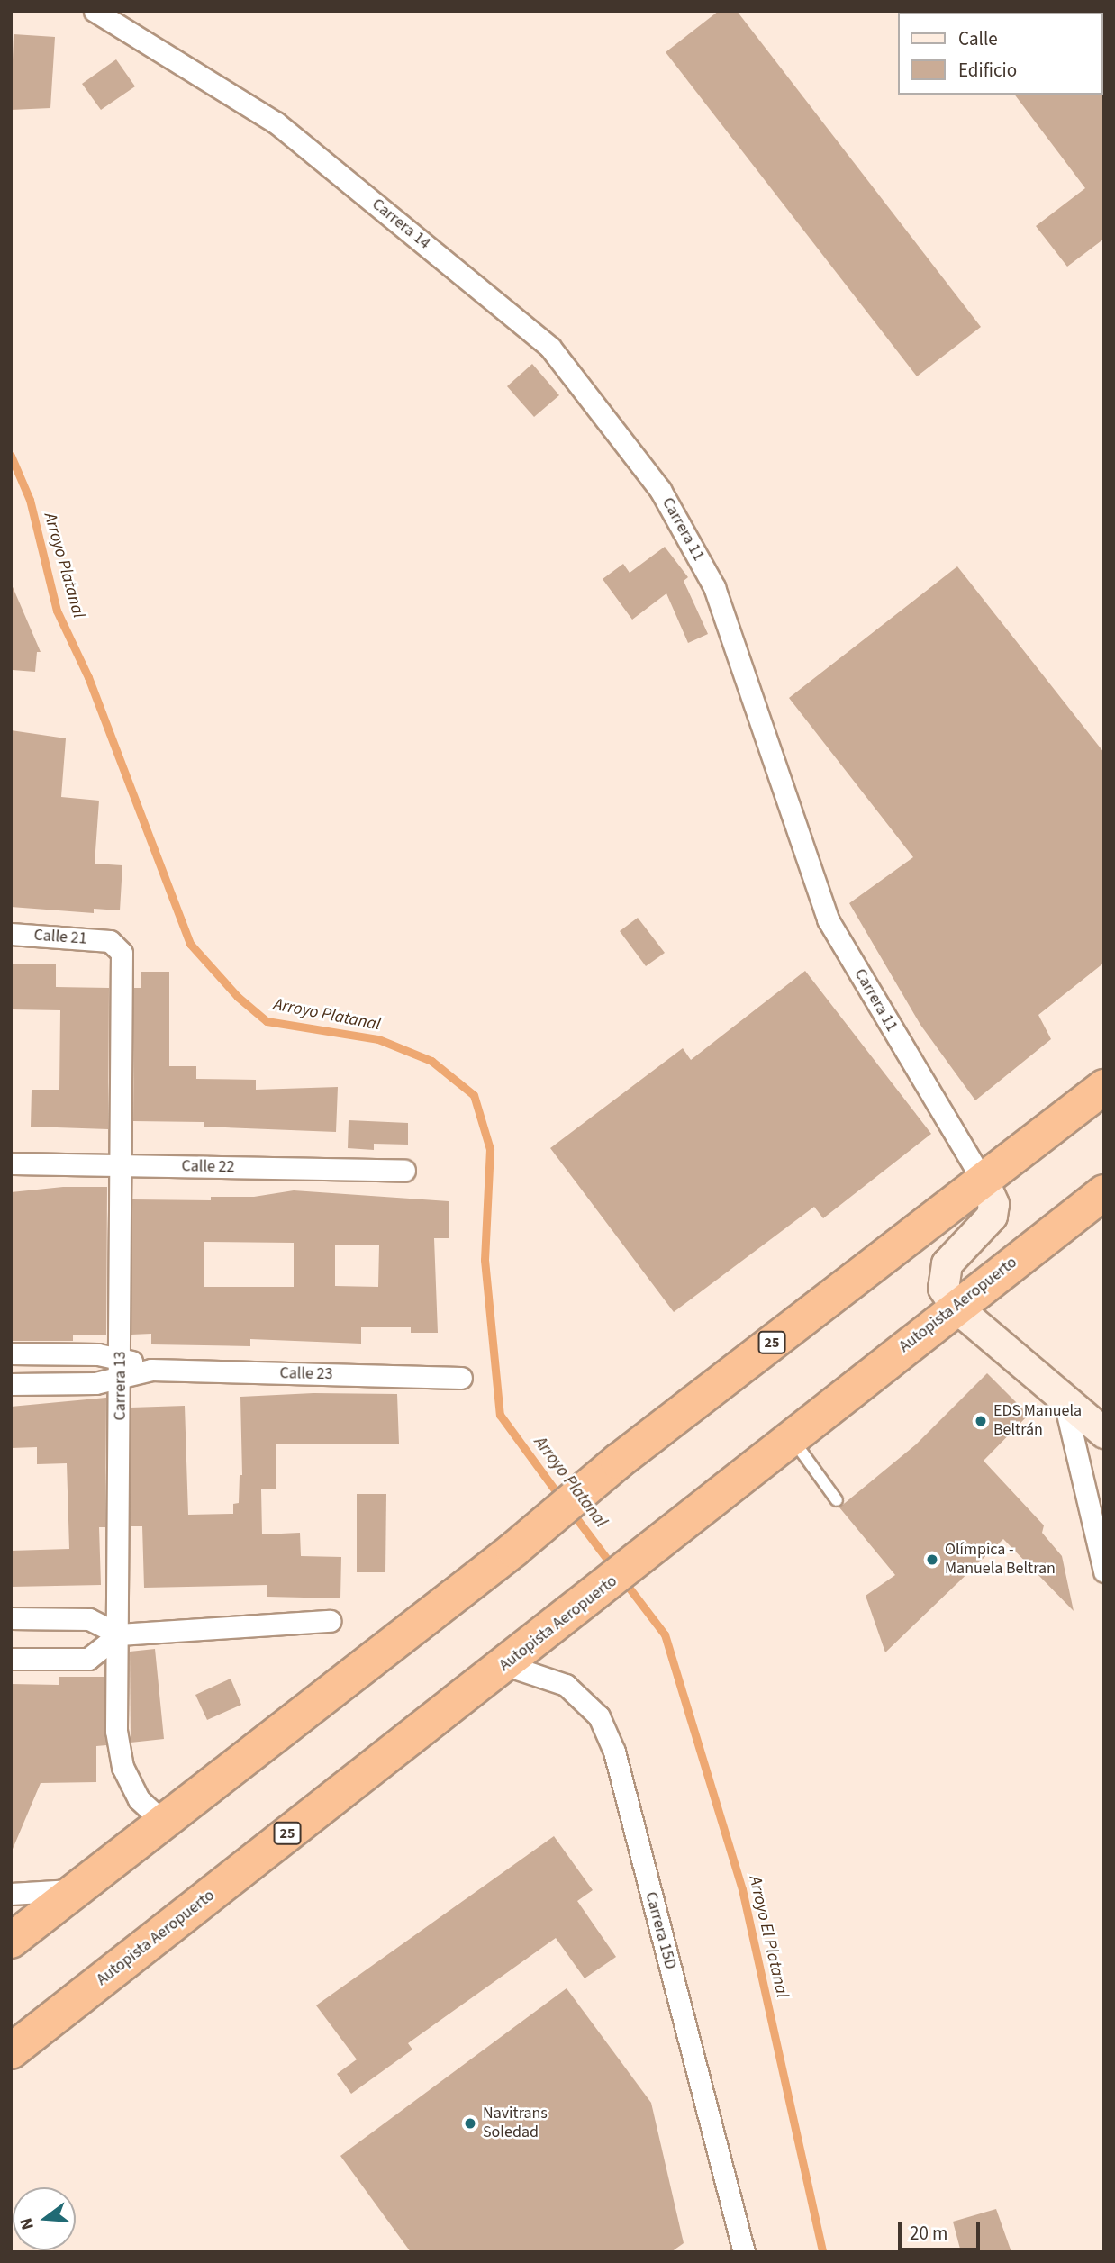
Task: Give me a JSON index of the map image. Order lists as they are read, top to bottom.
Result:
{
  "streets": {
    "highway": ["Autopista Aeropuerto", "25"],
    "main road": ["Carrera 11"],
    "street": [
      "Carrera 14",
      "Calle 21",
      "Calle 22",
      "Calle 23",
      "Carrera 13",
      "Carrera 15D"
    ]
  },
  "crossings": [
    ["Carrera 14", "Carrera 11"],
    ["Carrera 11", "Autopista Aeropuerto"],
    ["Carrera 11", "25"],
    ["Calle 21", "Carrera 13"],
    ["Calle 22", "Carrera 13"],
    ["Autopista Aeropuerto", "Carrera 15D"],
    ["25", "Carrera 13"],
    ["Calle 23", "Carrera 13"]
  ],
  "water": ["Arroyo Platanal", "Arroyo El Platanal"],
  "places": ["EDS Manuela Beltrán", "Olímpica - Manuela Beltran", "Navitrans Soledad"],
  "legend": ["Calle", "Edificio"],
  "scale_bar": "20 m",
  "north": "left"
}
